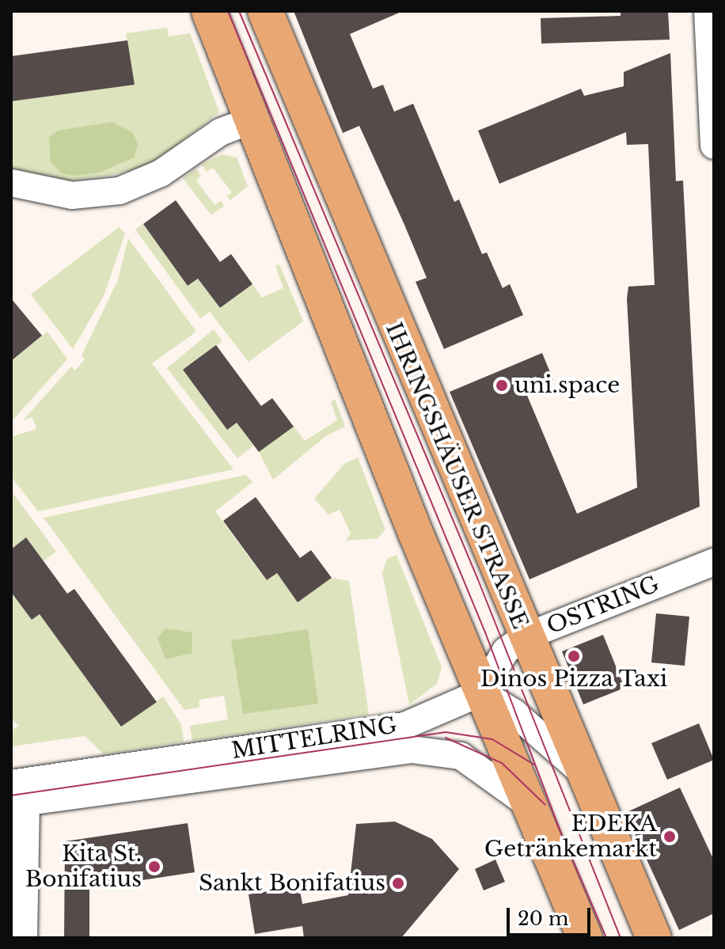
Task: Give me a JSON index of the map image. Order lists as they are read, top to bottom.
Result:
{
  "streets": {
    "main road": ["IHRINGSHÄUSER STRASSE"],
    "street": ["OSTRING", "MITTELRING"]
  },
  "crossings": [
    ["IHRINGSHÄUSER STRASSE", "OSTRING"],
    ["OSTRING", "MITTELRING"]
  ],
  "places": [
    "uni.space",
    "Dinos Pizza Taxi",
    "EDEKA Getränkemarkt",
    "Kita St. Bonifatius",
    "Sankt Bonifatius"
  ],
  "scale_bar": "20 m"
}
